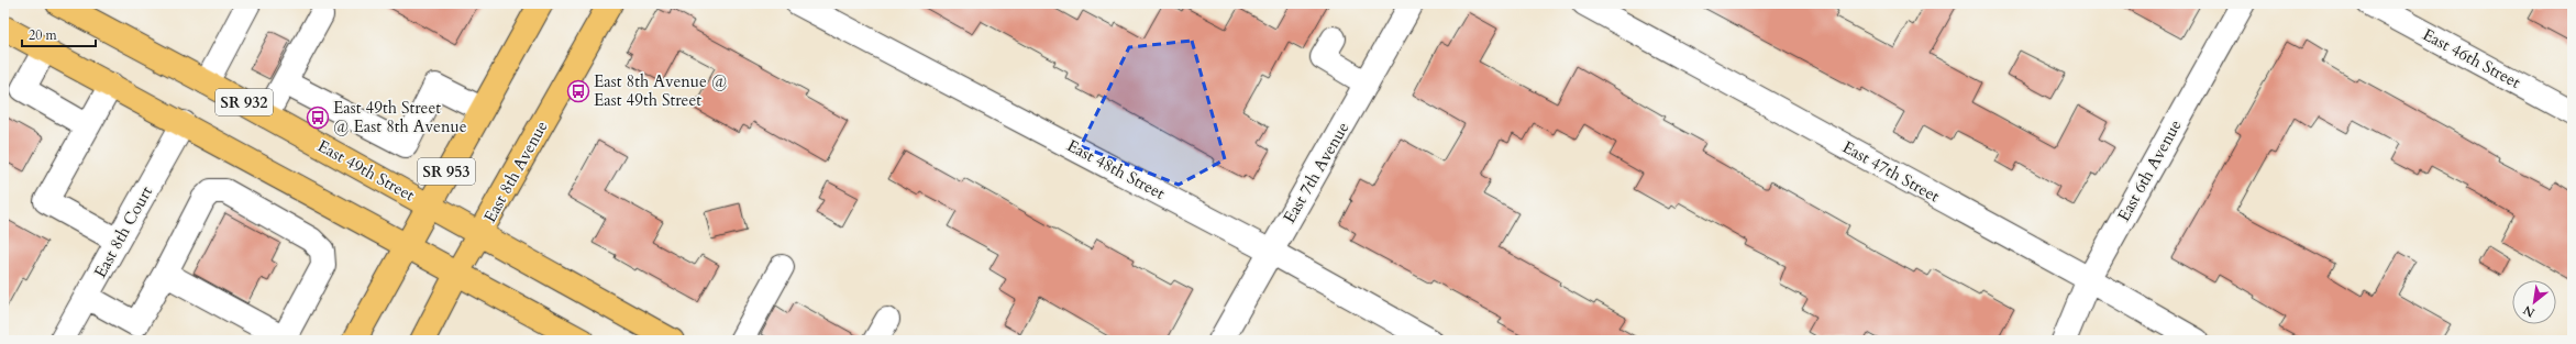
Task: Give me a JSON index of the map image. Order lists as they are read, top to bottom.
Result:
{
  "streets": {
    "main road": [
      "SR 932",
      "East 49th Street",
      "SR 953",
      "East 8th Avenue"
    ],
    "street": [
      "East 46th Street",
      "East 48th Street",
      "East 6th Avenue",
      "East 47th Street",
      "East 7th Avenue",
      "East 8th Court"
    ]
  },
  "crossings": [
    ["SR 932", "SR 953"],
    ["SR 932", "East 8th Avenue"],
    ["SR 932", "East 8th Court"],
    ["East 48th Street", "East 7th Avenue"],
    ["East 49th Street", "SR 953"],
    ["East 49th Street", "East 8th Avenue"],
    ["East 6th Avenue", "East 47th Street"]
  ],
  "places": {
    "bus stop": ["East 8th Avenue @ East 49th Street", "East 49th Street @ East 8th Avenue"]
  },
  "scale_bar": "20 m",
  "north": "bottom left"
}
